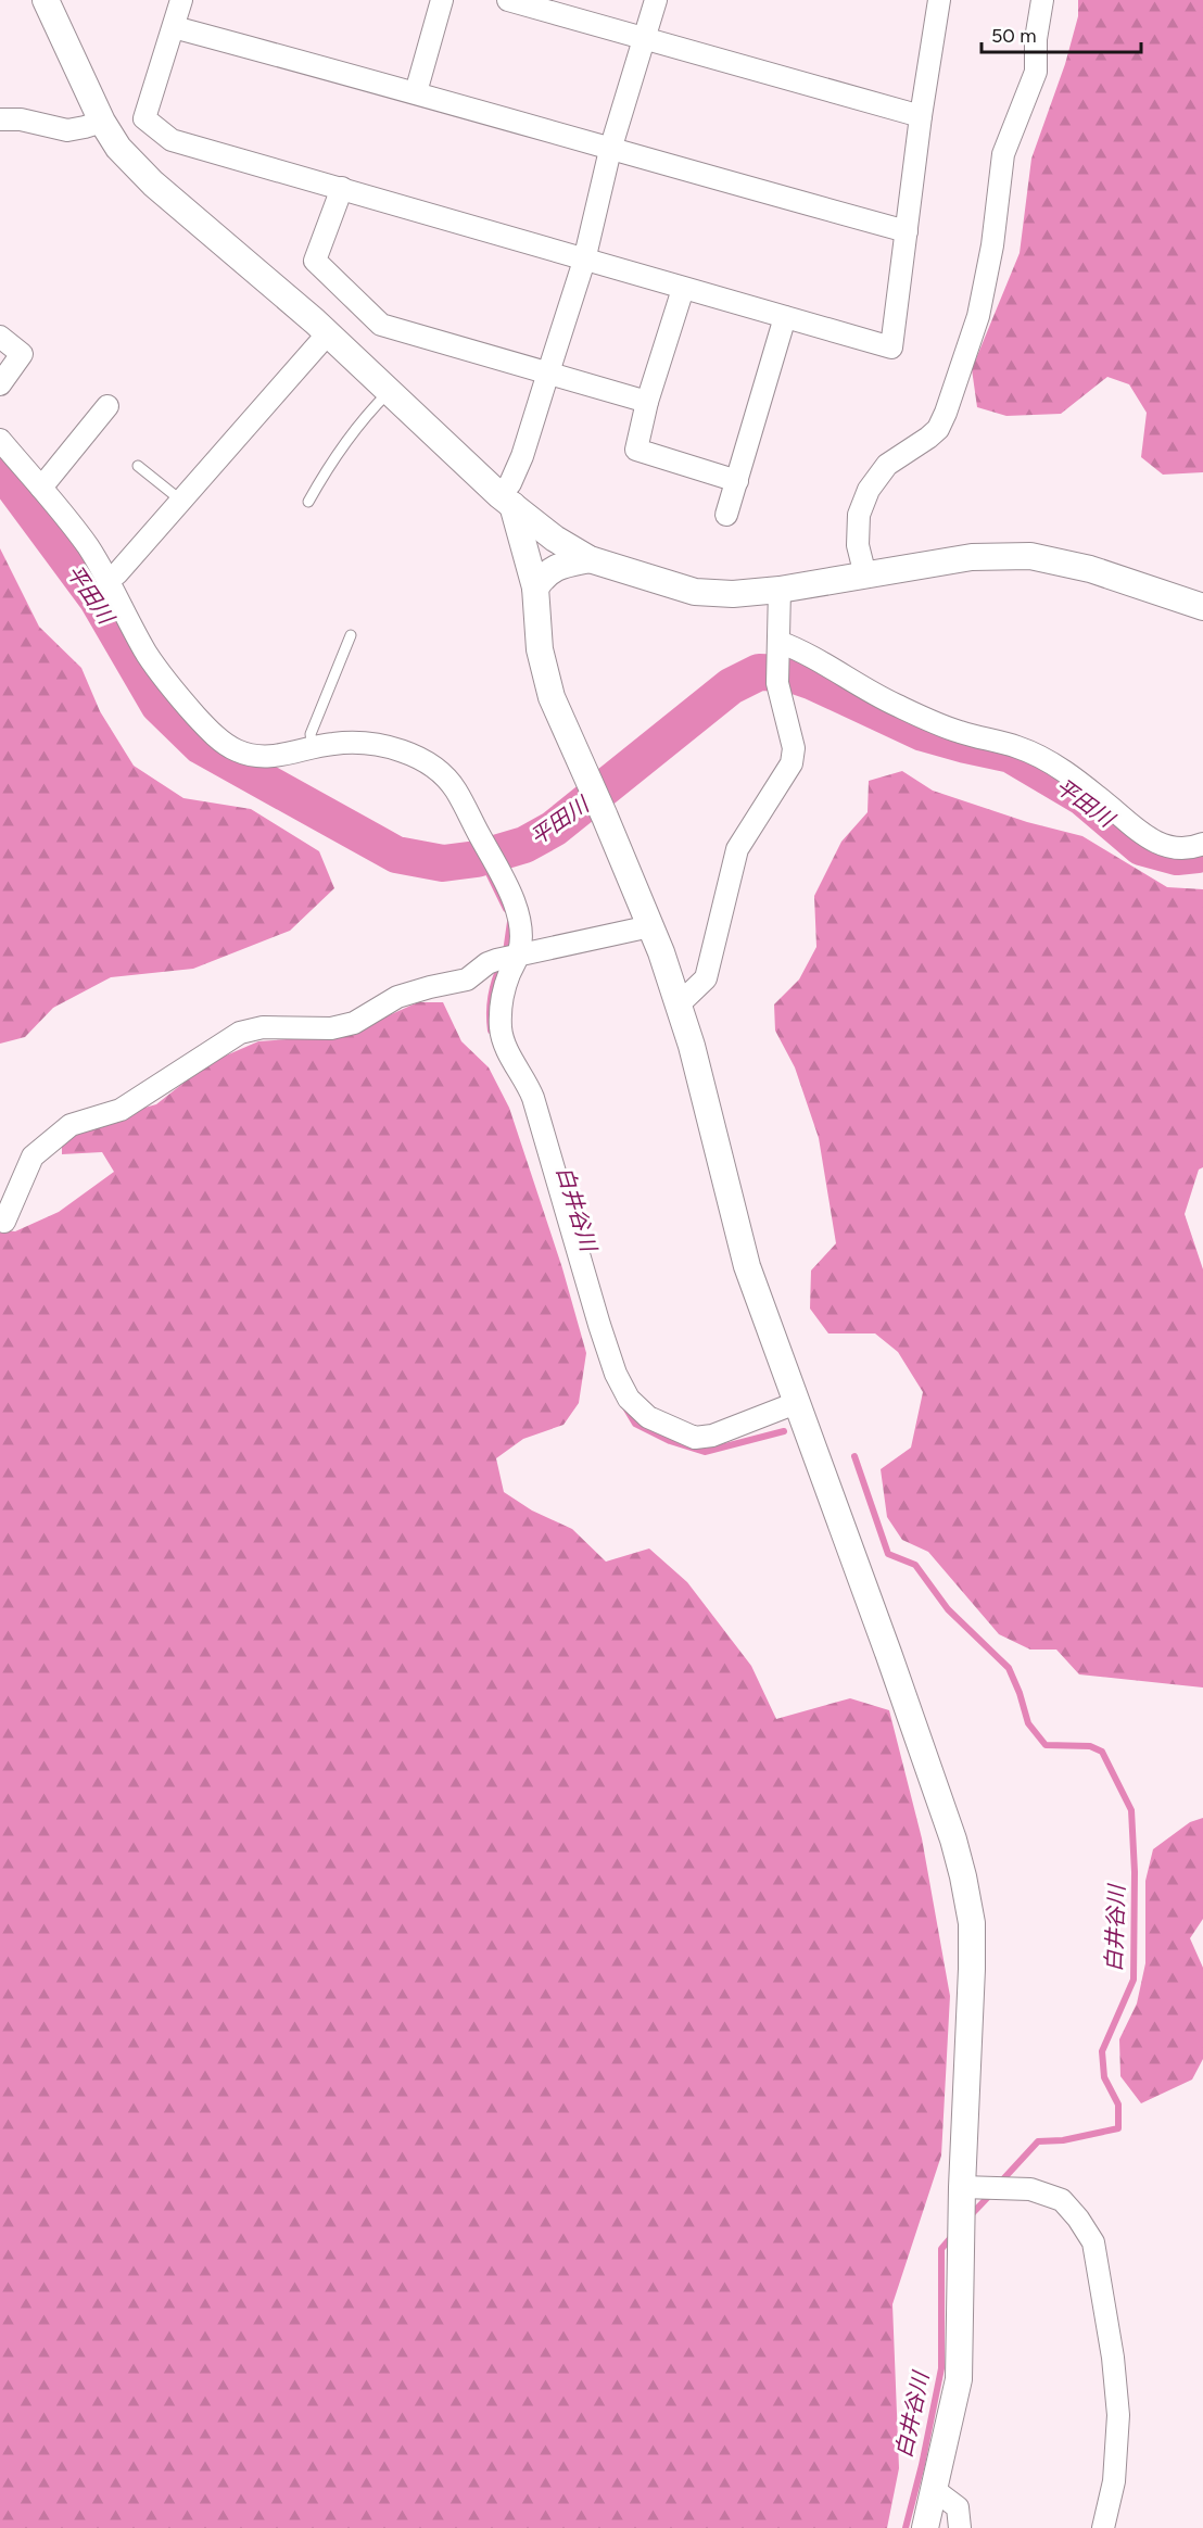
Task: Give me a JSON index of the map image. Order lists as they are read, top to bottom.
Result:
{
  "water": ["平田川", "白井谷川"],
  "scale_bar": "50 m"
}
